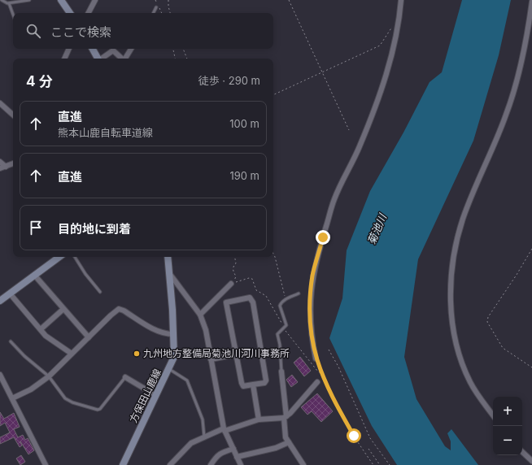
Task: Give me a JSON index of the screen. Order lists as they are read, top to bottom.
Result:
{
  "streets": {
    "main road": ["方保田山鹿線"]
  },
  "water": ["菊池川"],
  "places": ["九州地方整備局菊池川河川事務所"],
  "page": {
    "search": "ここで検索",
    "heading": ["4 分", "徒歩 · 290 m"],
    "list": [
      ["直進", "熊本山鹿自転車道線", "100 m"],
      ["直進", "190 m"],
      "目的地に到着"
    ],
    "map_buttons": ["+", "−"]
  }
}
